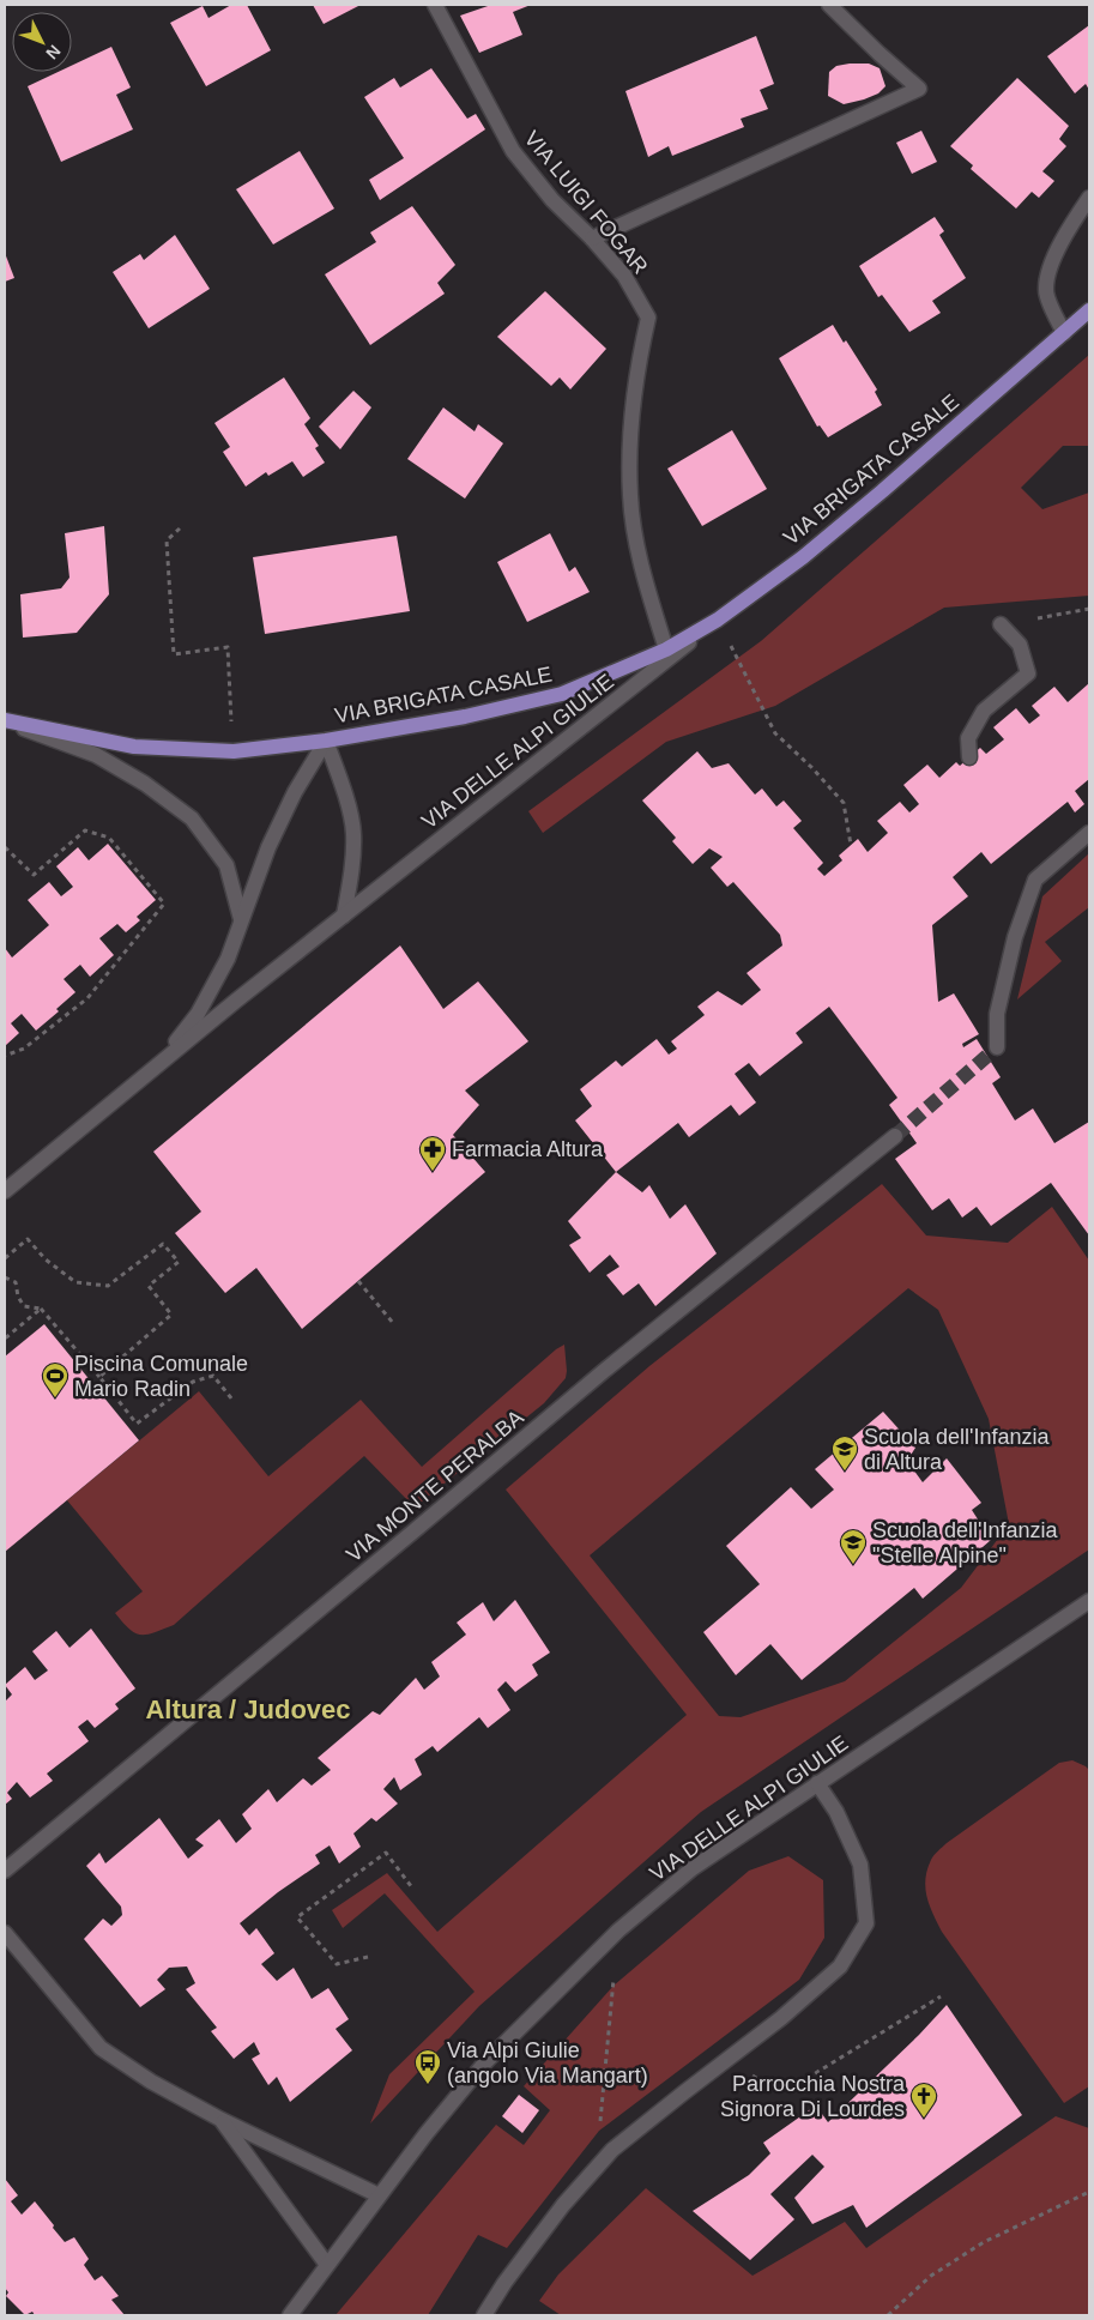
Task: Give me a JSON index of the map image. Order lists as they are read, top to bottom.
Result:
{
  "streets": {
    "main road": ["VIA BRIGATA CASALE"],
    "street": ["VIA LUIGI FOGAR", "VIA DELLE ALPI GIULIE", "VIA MONTE PERALBA"]
  },
  "crossings": [
    ["VIA LUIGI FOGAR", "VIA BRIGATA CASALE"],
    ["VIA BRIGATA CASALE", "VIA DELLE ALPI GIULIE"]
  ],
  "districts": ["Altura / Judovec"],
  "places": {
    "pharmacy": ["Farmacia Altura"],
    "sports": ["Piscina Comunale Mario Radin"],
    "school or university": ["Scuola dell'Infanzia di Altura", "Scuola dell'Infanzia \"Stelle Alpine\""],
    "bus stop": ["Via Alpi Giulie (angolo Via Mangart)"],
    "church": ["Parrocchia Nostra Signora Di Lourdes"]
  },
  "north": "bottom right"
}
